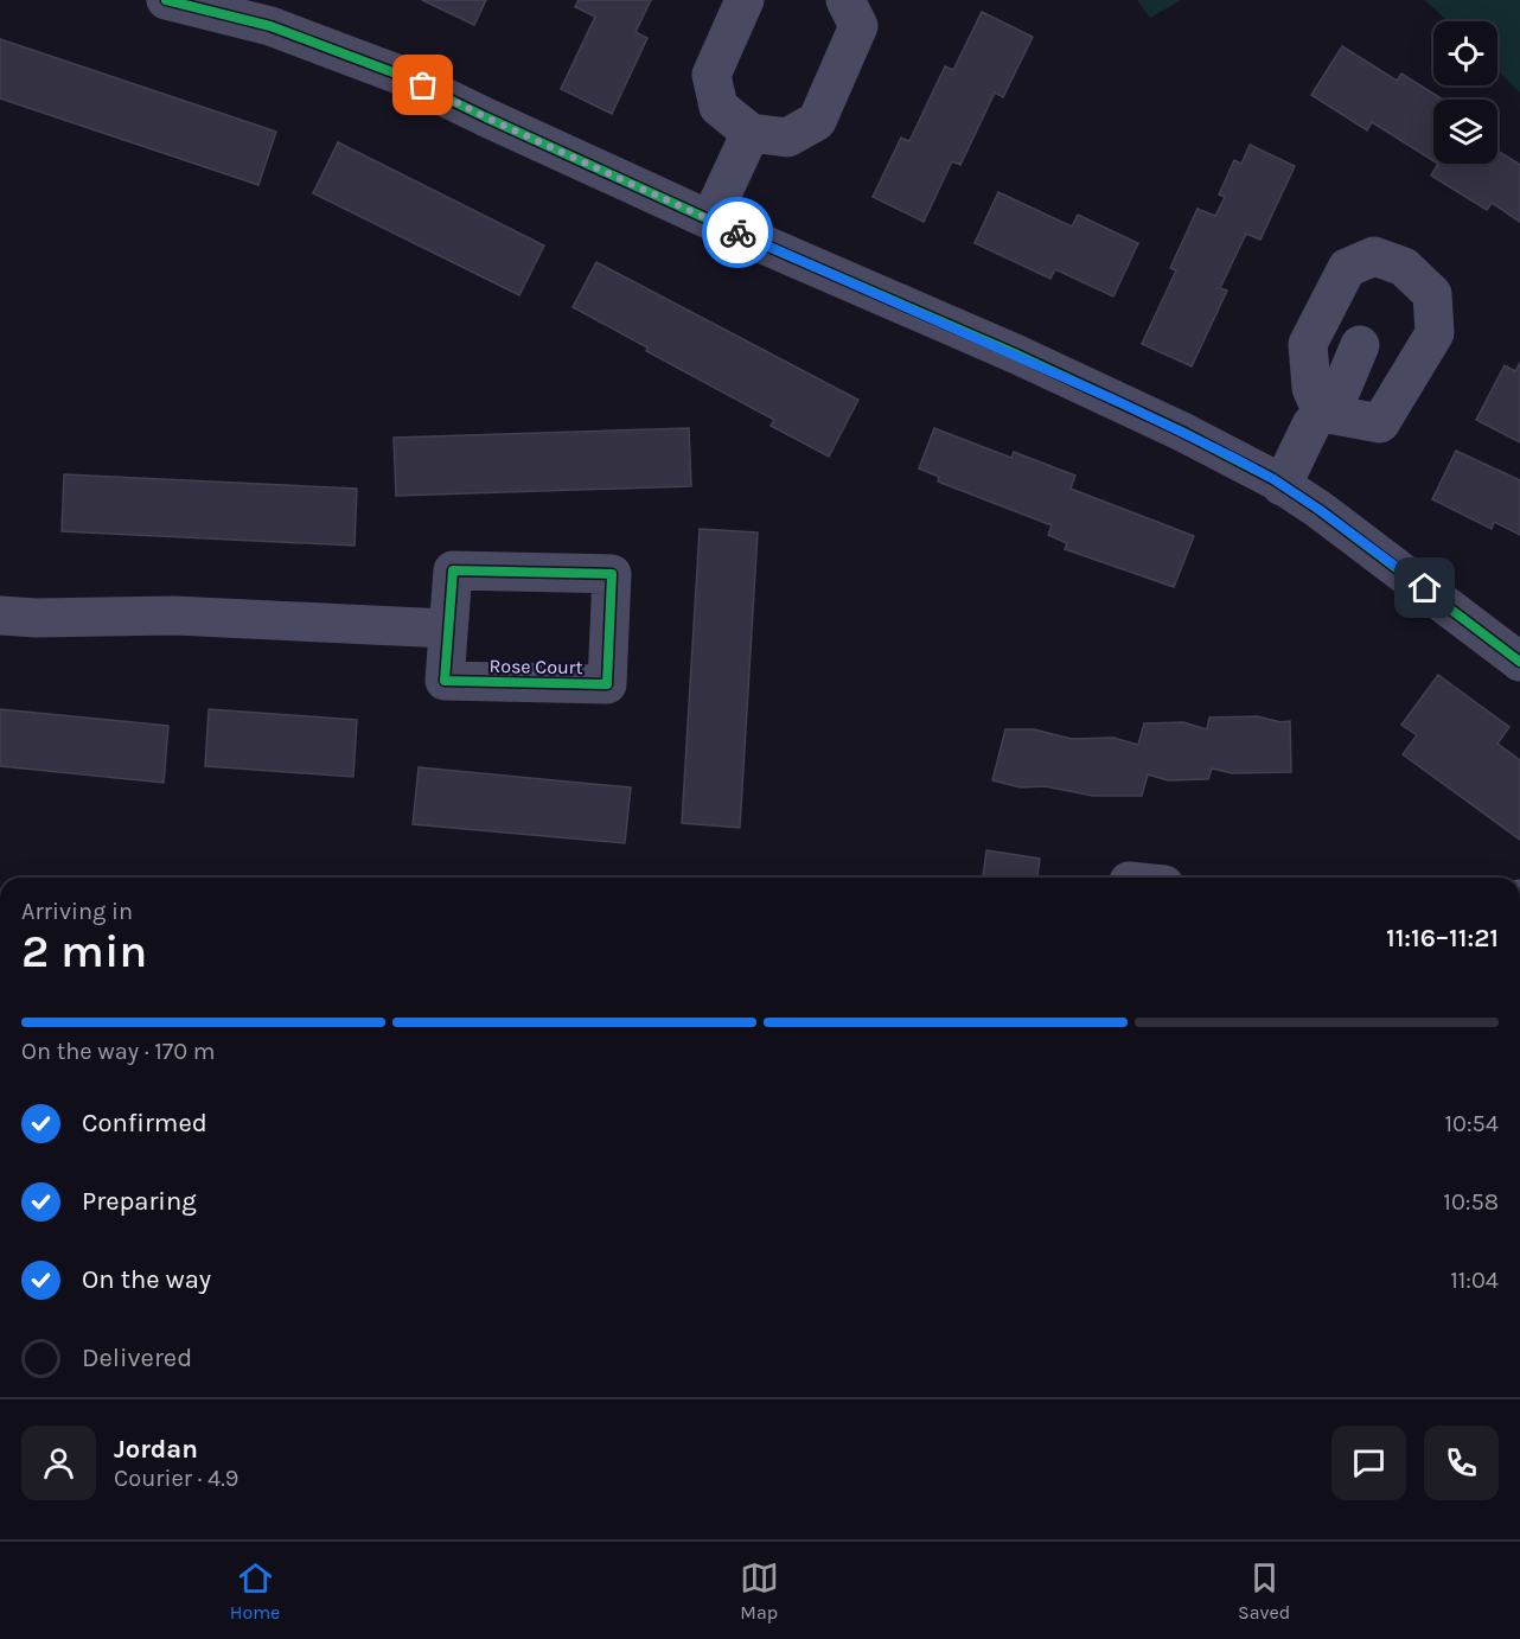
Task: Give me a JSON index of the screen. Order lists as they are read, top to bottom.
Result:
{
  "streets": {
    "street": ["Rose Court"]
  },
  "page": {
    "heading": ["2 min", "Arriving in", "11:16–11:21"],
    "panel": ["Jordan", "Courier · 4.9"],
    "bar": "On the way · 170 m",
    "list": [
      ["Confirmed", "10:54"],
      ["Preparing", "10:58"],
      ["On the way", "11:04"],
      "Delivered"
    ],
    "tabs": ["Home", "Map", "Saved"]
  }
}
